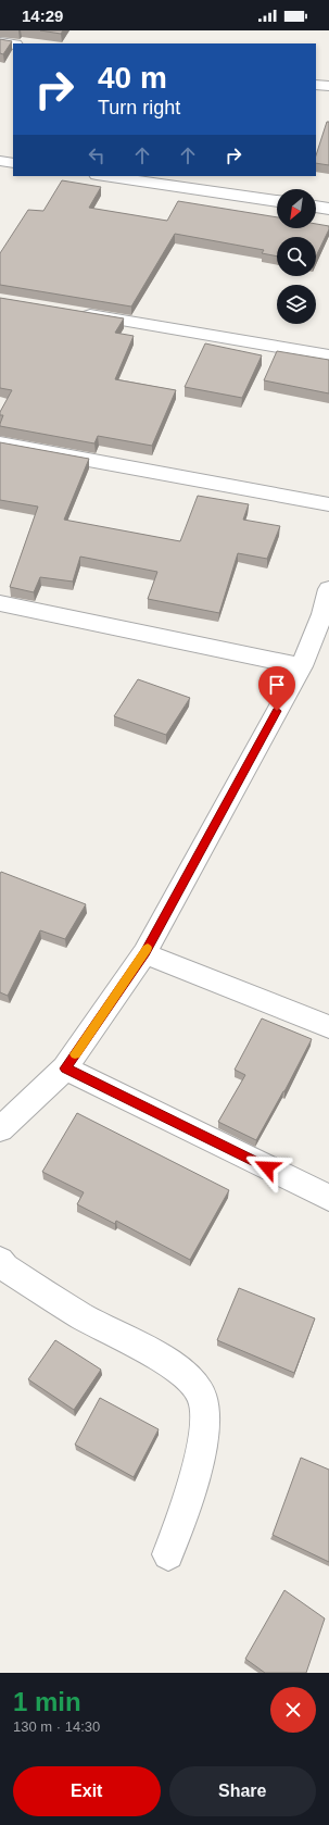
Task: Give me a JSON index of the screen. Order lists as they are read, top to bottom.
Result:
{
  "north": "bottom left",
  "page": {
    "status": "14:29",
    "turn": ["40 m", "Turn right"],
    "heading": ["1 min", "130 m · 14:30"],
    "buttons": ["Exit", "Share"]
  }
}
